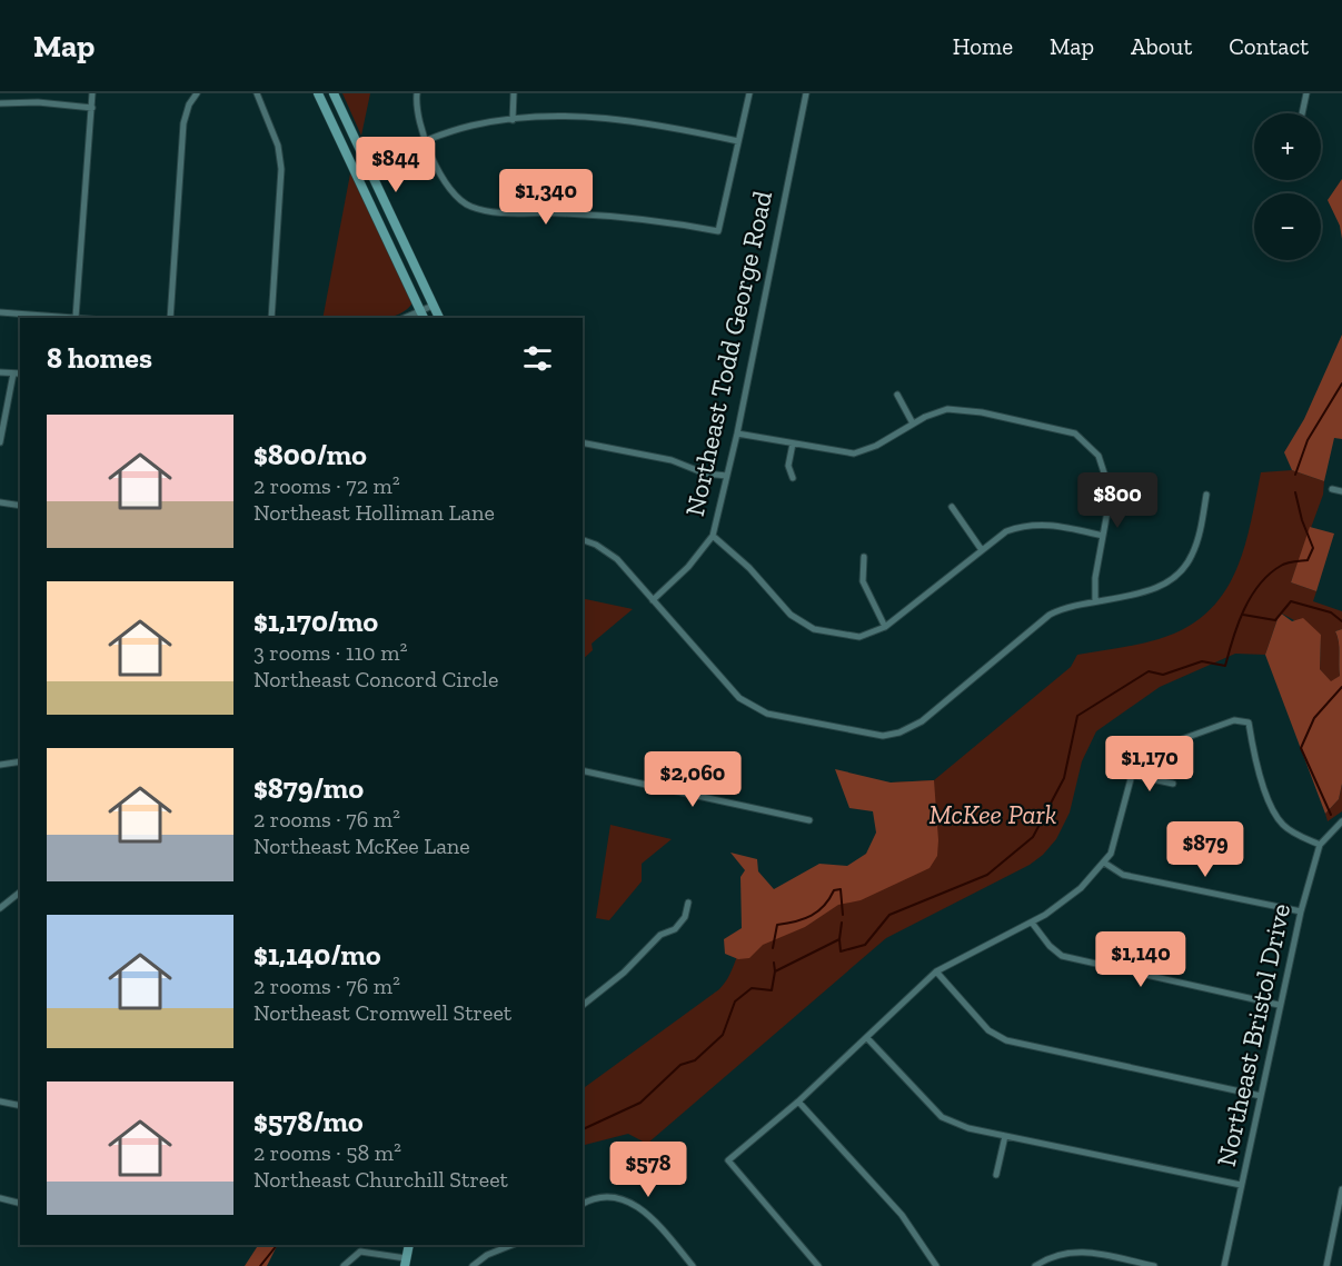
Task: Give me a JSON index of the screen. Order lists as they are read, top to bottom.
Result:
{
  "streets": {
    "street": ["Northeast Todd George Road", "Northeast Bristol Drive"]
  },
  "parks": ["McKee Park"],
  "page": {
    "header": "Map",
    "nav": [
      "Home",
      "Map",
      "About",
      "Contact"
    ],
    "map_buttons": ["+", "−"],
    "price": [
      "$844",
      "$1,340",
      "$800",
      "$1,170",
      "$2,060",
      "$879",
      "$1,140",
      "$578"
    ],
    "heading": "8 homes",
    "list": [
      {
        "name": "$800/mo",
        "note": "2 rooms · 72 m² · Northeast Holliman Lane"
      },
      {
        "name": "$1,170/mo",
        "note": "3 rooms · 110 m² · Northeast Concord Circle"
      },
      {
        "name": "$879/mo",
        "note": "2 rooms · 76 m² · Northeast McKee Lane"
      },
      {
        "name": "$1,140/mo",
        "note": "2 rooms · 76 m² · Northeast Cromwell Street"
      },
      {
        "name": "$578/mo",
        "note": "2 rooms · 58 m² · Northeast Churchill Street"
      }
    ]
  }
}
